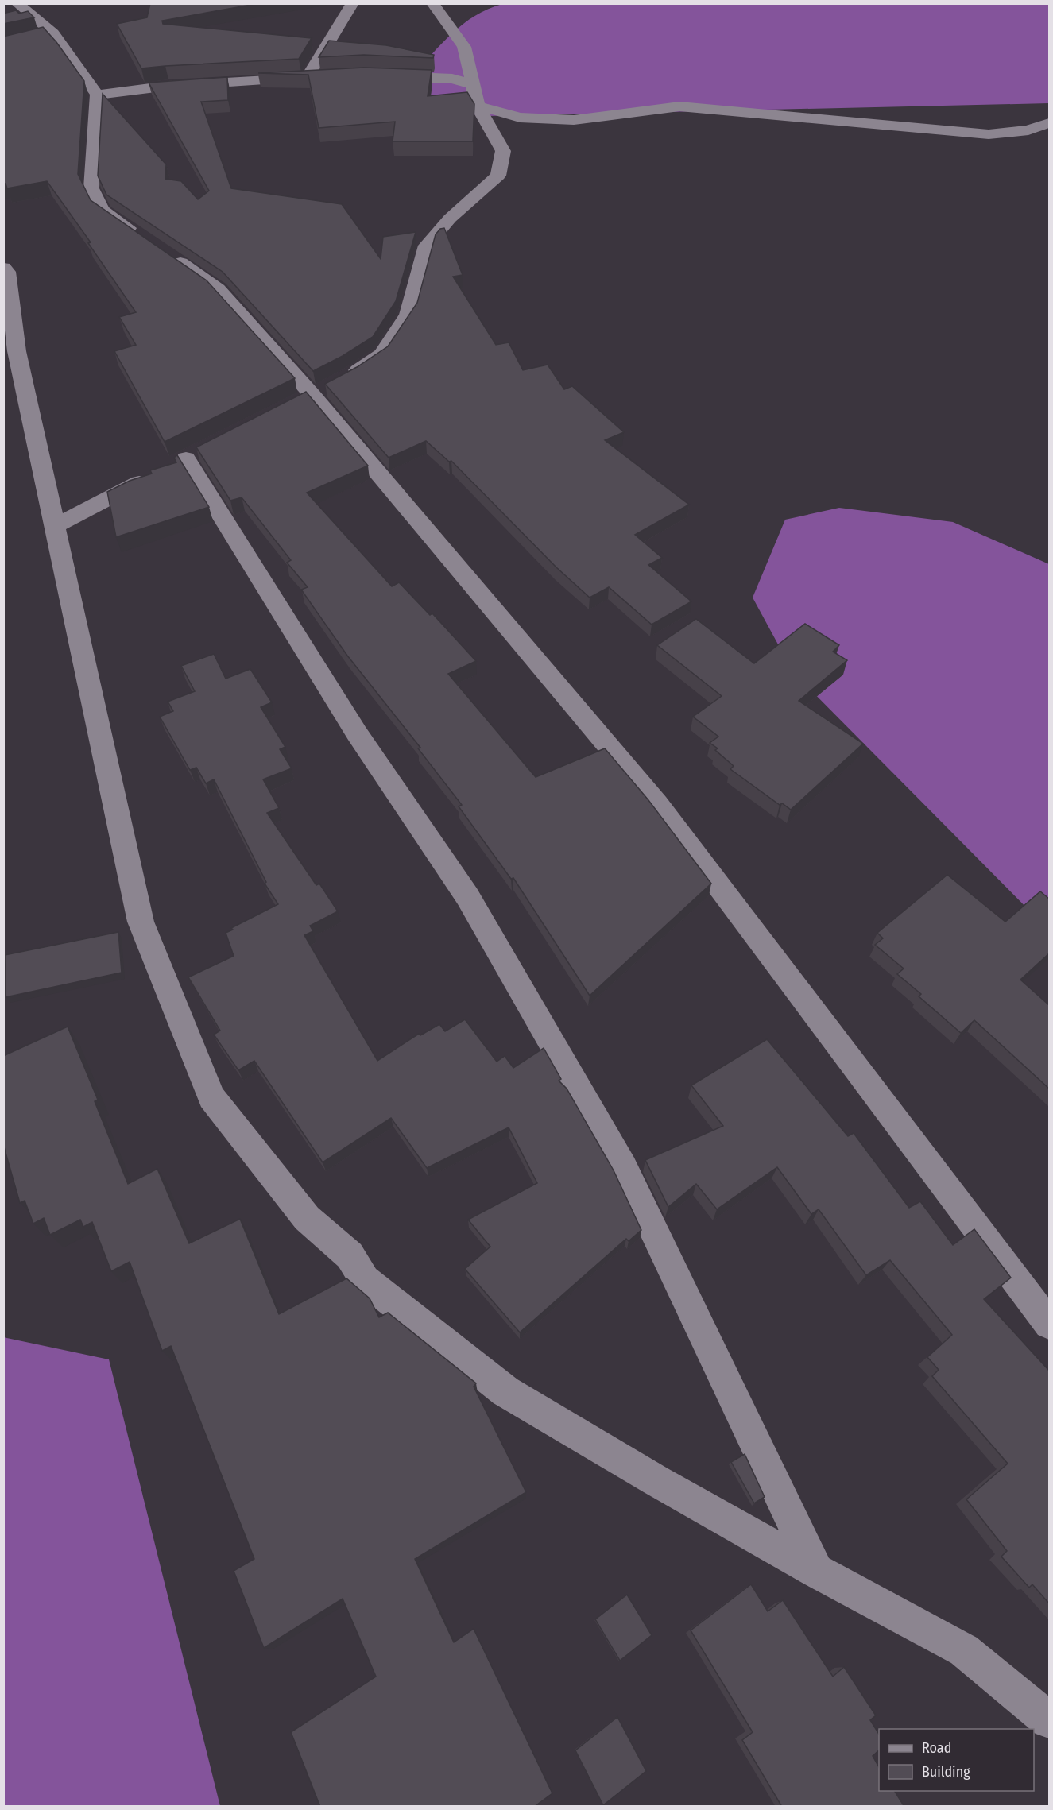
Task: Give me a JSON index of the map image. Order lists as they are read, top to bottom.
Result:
{
  "legend": ["Road", "Building"]
}
